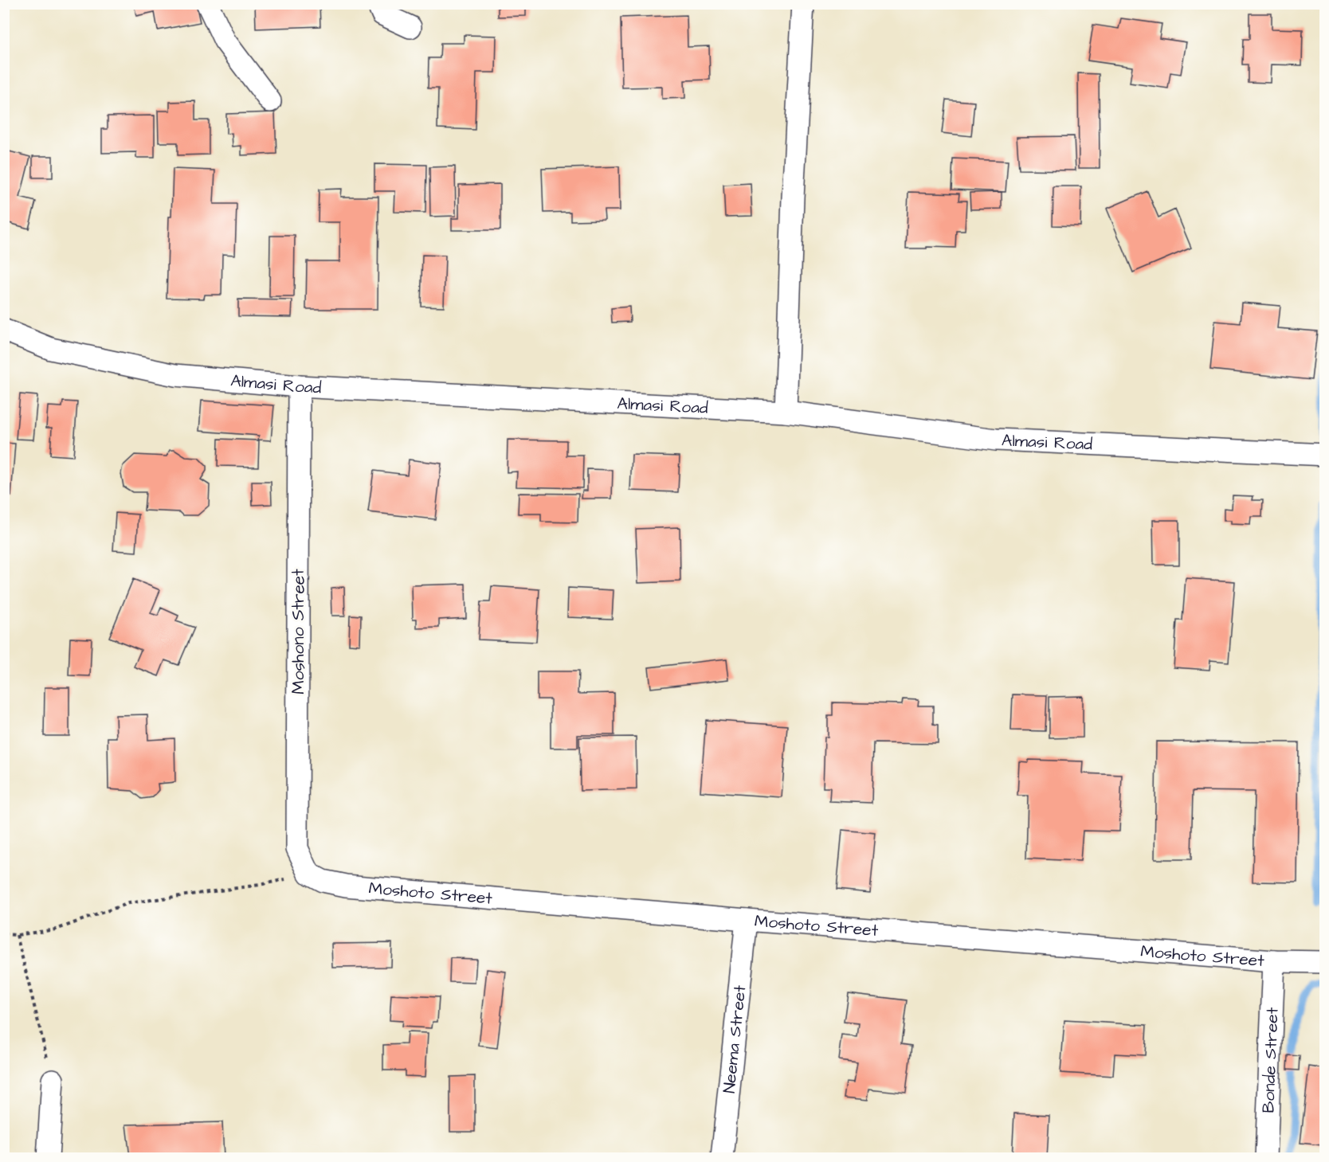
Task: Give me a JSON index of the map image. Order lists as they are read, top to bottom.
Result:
{
  "streets": {
    "street": [
      "Almasi Road",
      "Moshono Street",
      "Moshoto Street",
      "Neema Street",
      "Bonde Street"
    ]
  },
  "crossings": [
    ["Almasi Road", "Moshono Street"],
    ["Moshono Street", "Moshoto Street"],
    ["Moshoto Street", "Neema Street"],
    ["Moshoto Street", "Bonde Street"]
  ]
}
